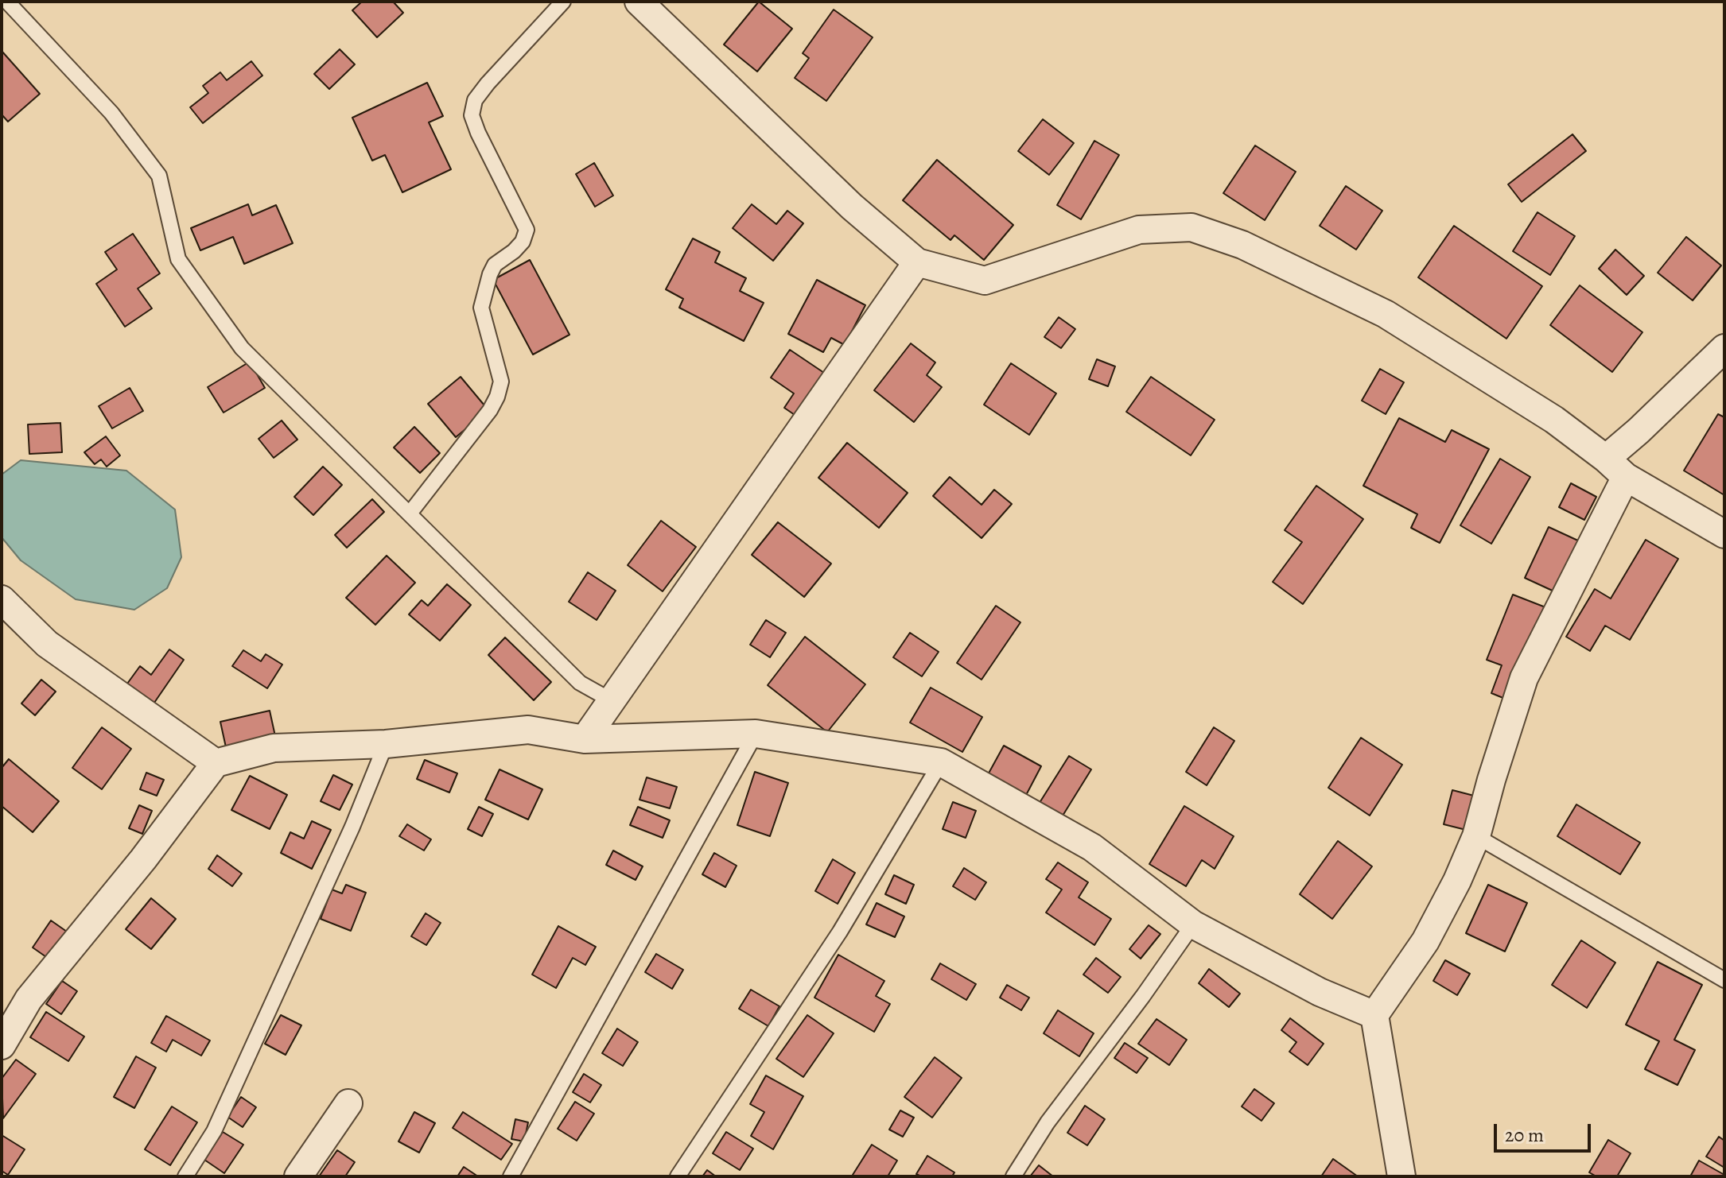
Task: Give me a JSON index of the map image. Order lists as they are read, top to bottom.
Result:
{
  "scale_bar": "20 m"
}
